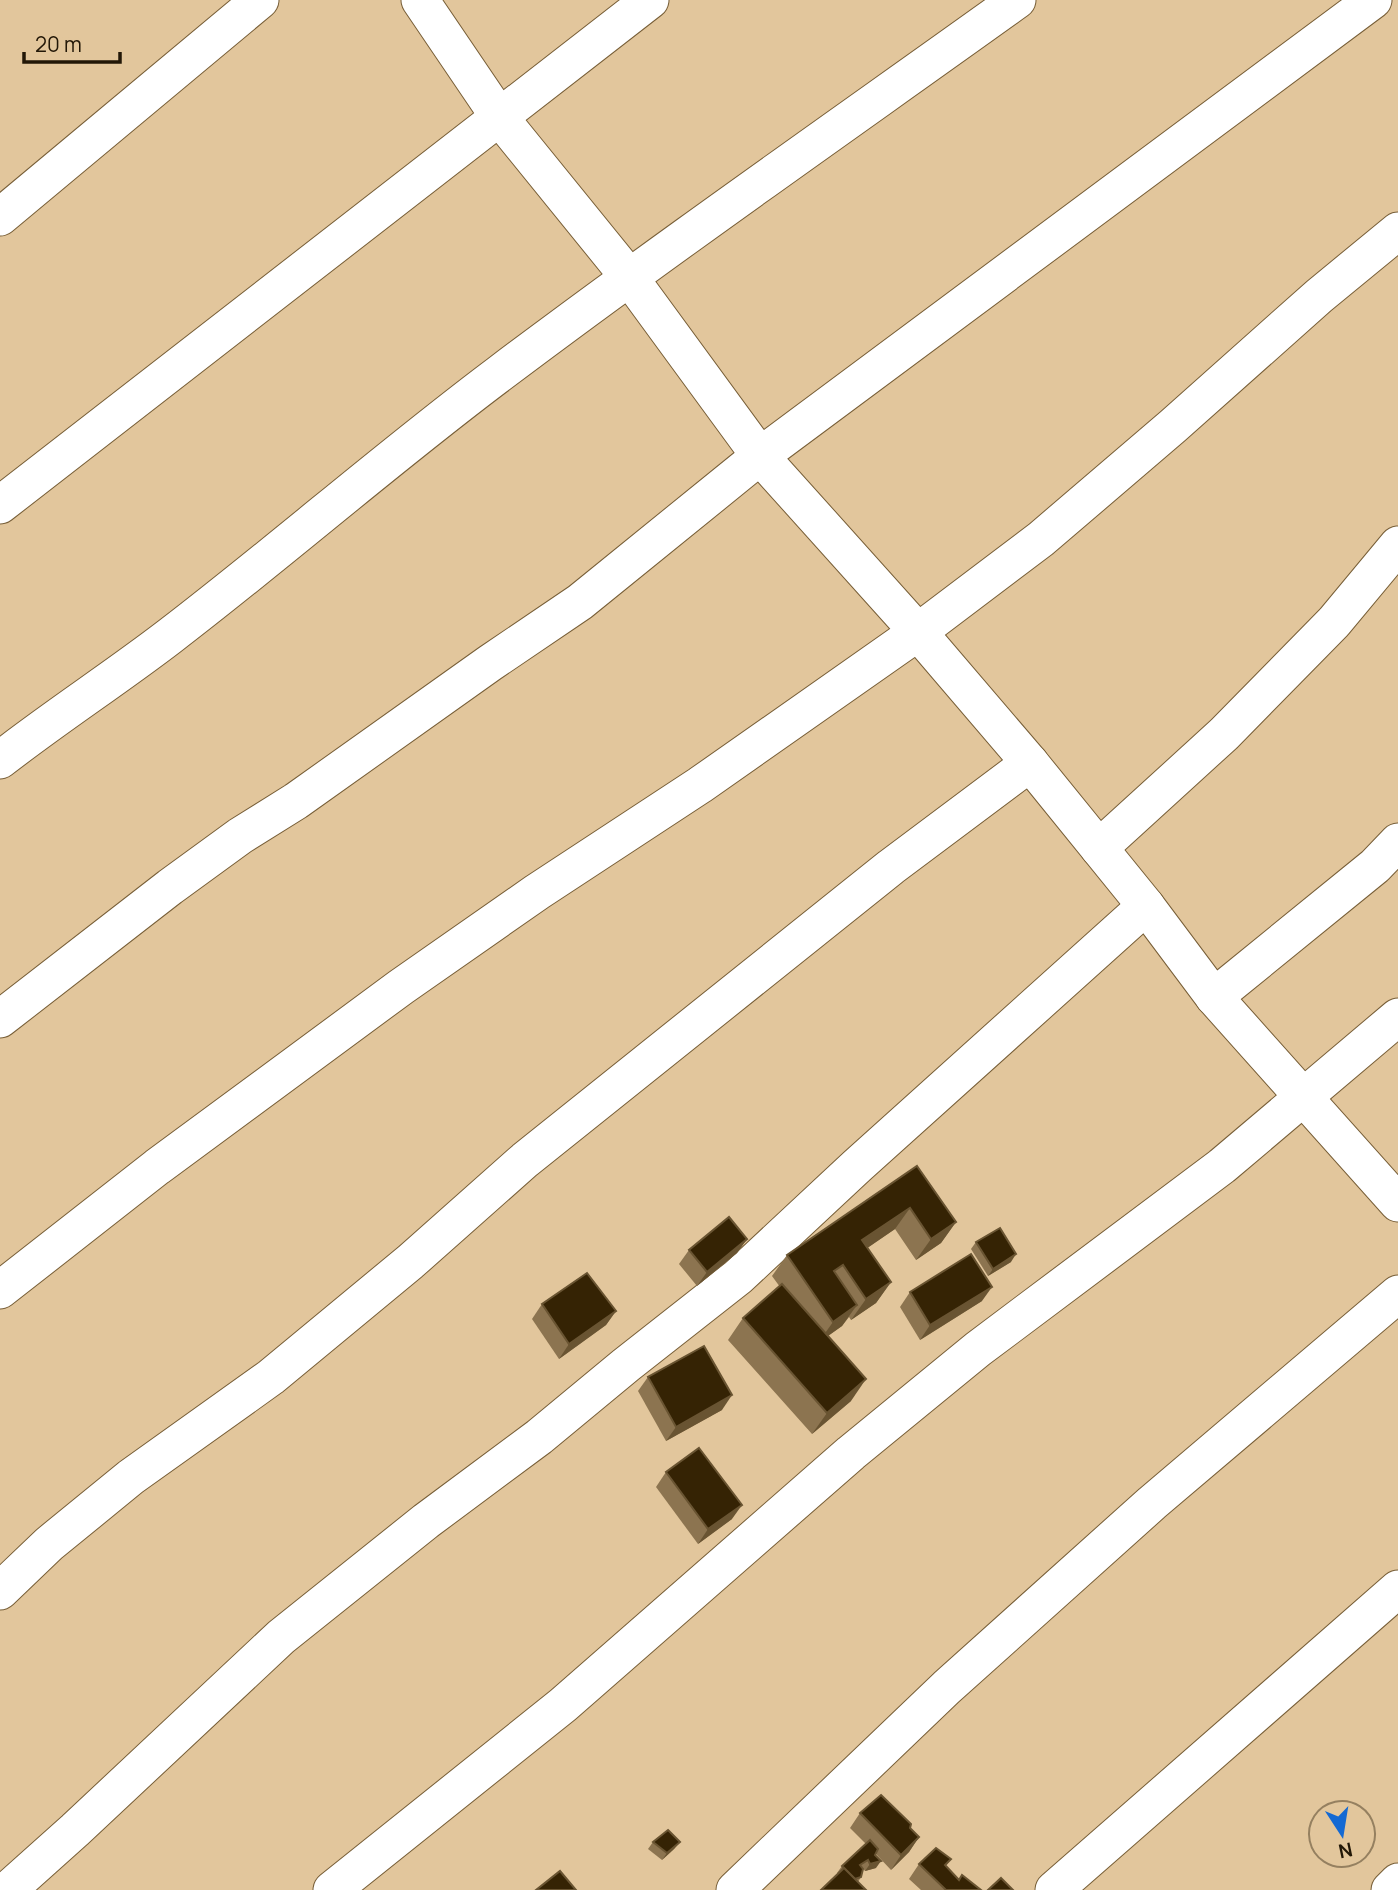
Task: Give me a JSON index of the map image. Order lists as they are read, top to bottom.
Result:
{
  "scale_bar": "20 m",
  "north": "bottom"
}
